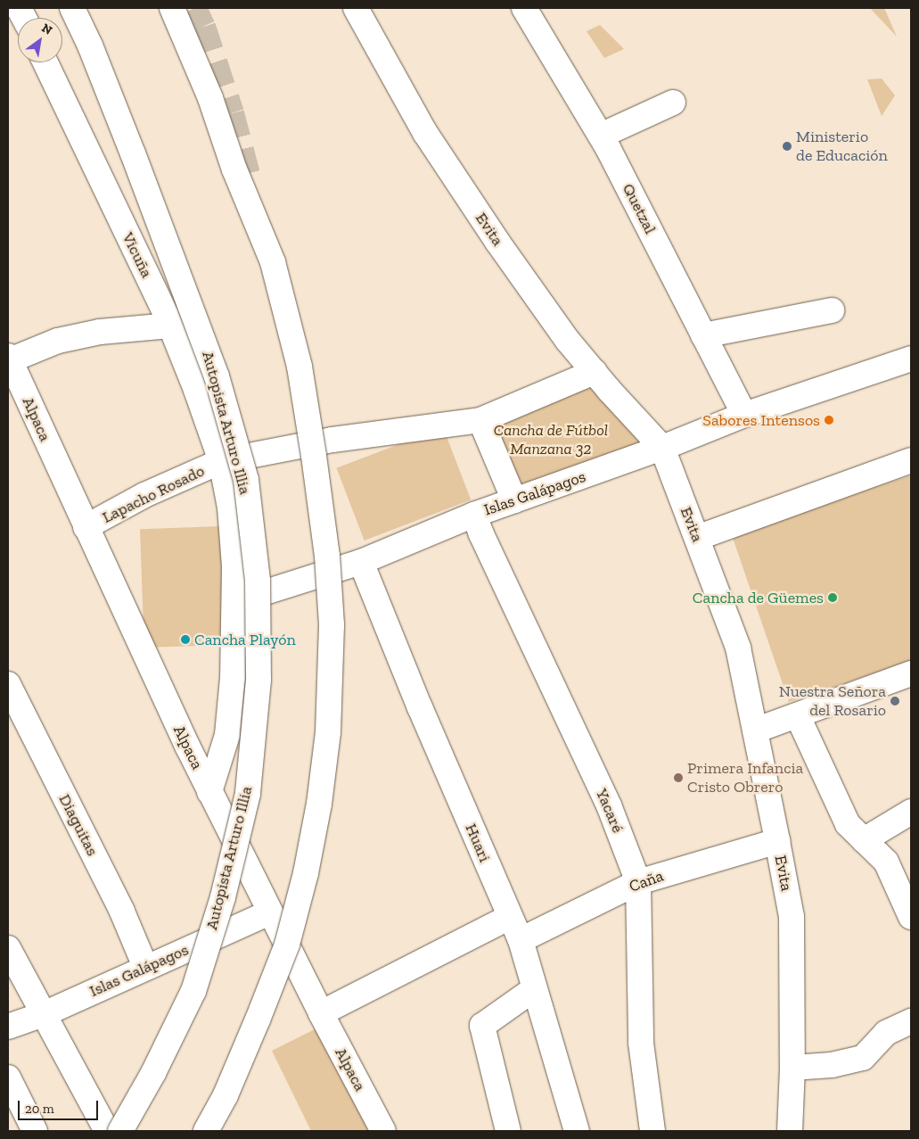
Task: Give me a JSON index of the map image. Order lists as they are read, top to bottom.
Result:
{
  "streets": {
    "main road": [
      "Quetzal",
      "Evita",
      "Vicuña",
      "Alpaca",
      "Autopista Arturo Illia",
      "Islas Galápagos",
      "Lapacho Rosado",
      "Yacaré",
      "Diaguitas",
      "Huari",
      "Caña"
    ]
  },
  "crossings": [
    ["Quetzal", "Islas Galápagos"],
    ["Evita", "Islas Galápagos"],
    ["Evita", "Lapacho Rosado"],
    ["Evita", "Caña"],
    ["Vicuña", "Alpaca"],
    ["Vicuña", "Islas Galápagos"],
    ["Vicuña", "Lapacho Rosado"],
    ["Alpaca", "Islas Galápagos"],
    ["Alpaca", "Lapacho Rosado"],
    ["Islas Galápagos", "Yacaré"],
    ["Islas Galápagos", "Diaguitas"],
    ["Islas Galápagos", "Huari"],
    ["Yacaré", "Caña"],
    ["Huari", "Caña"]
  ],
  "parks": ["Cancha de Fútbol Manzana 32"],
  "places": [
    "Ministerio de Educación",
    "Sabores Intensos",
    "Cancha de Güemes",
    "Cancha Playón",
    "Nuestra Señora del Rosario",
    "Primera Infancia Cristo Obrero"
  ],
  "scale_bar": "20 m",
  "north": "top right"
}
